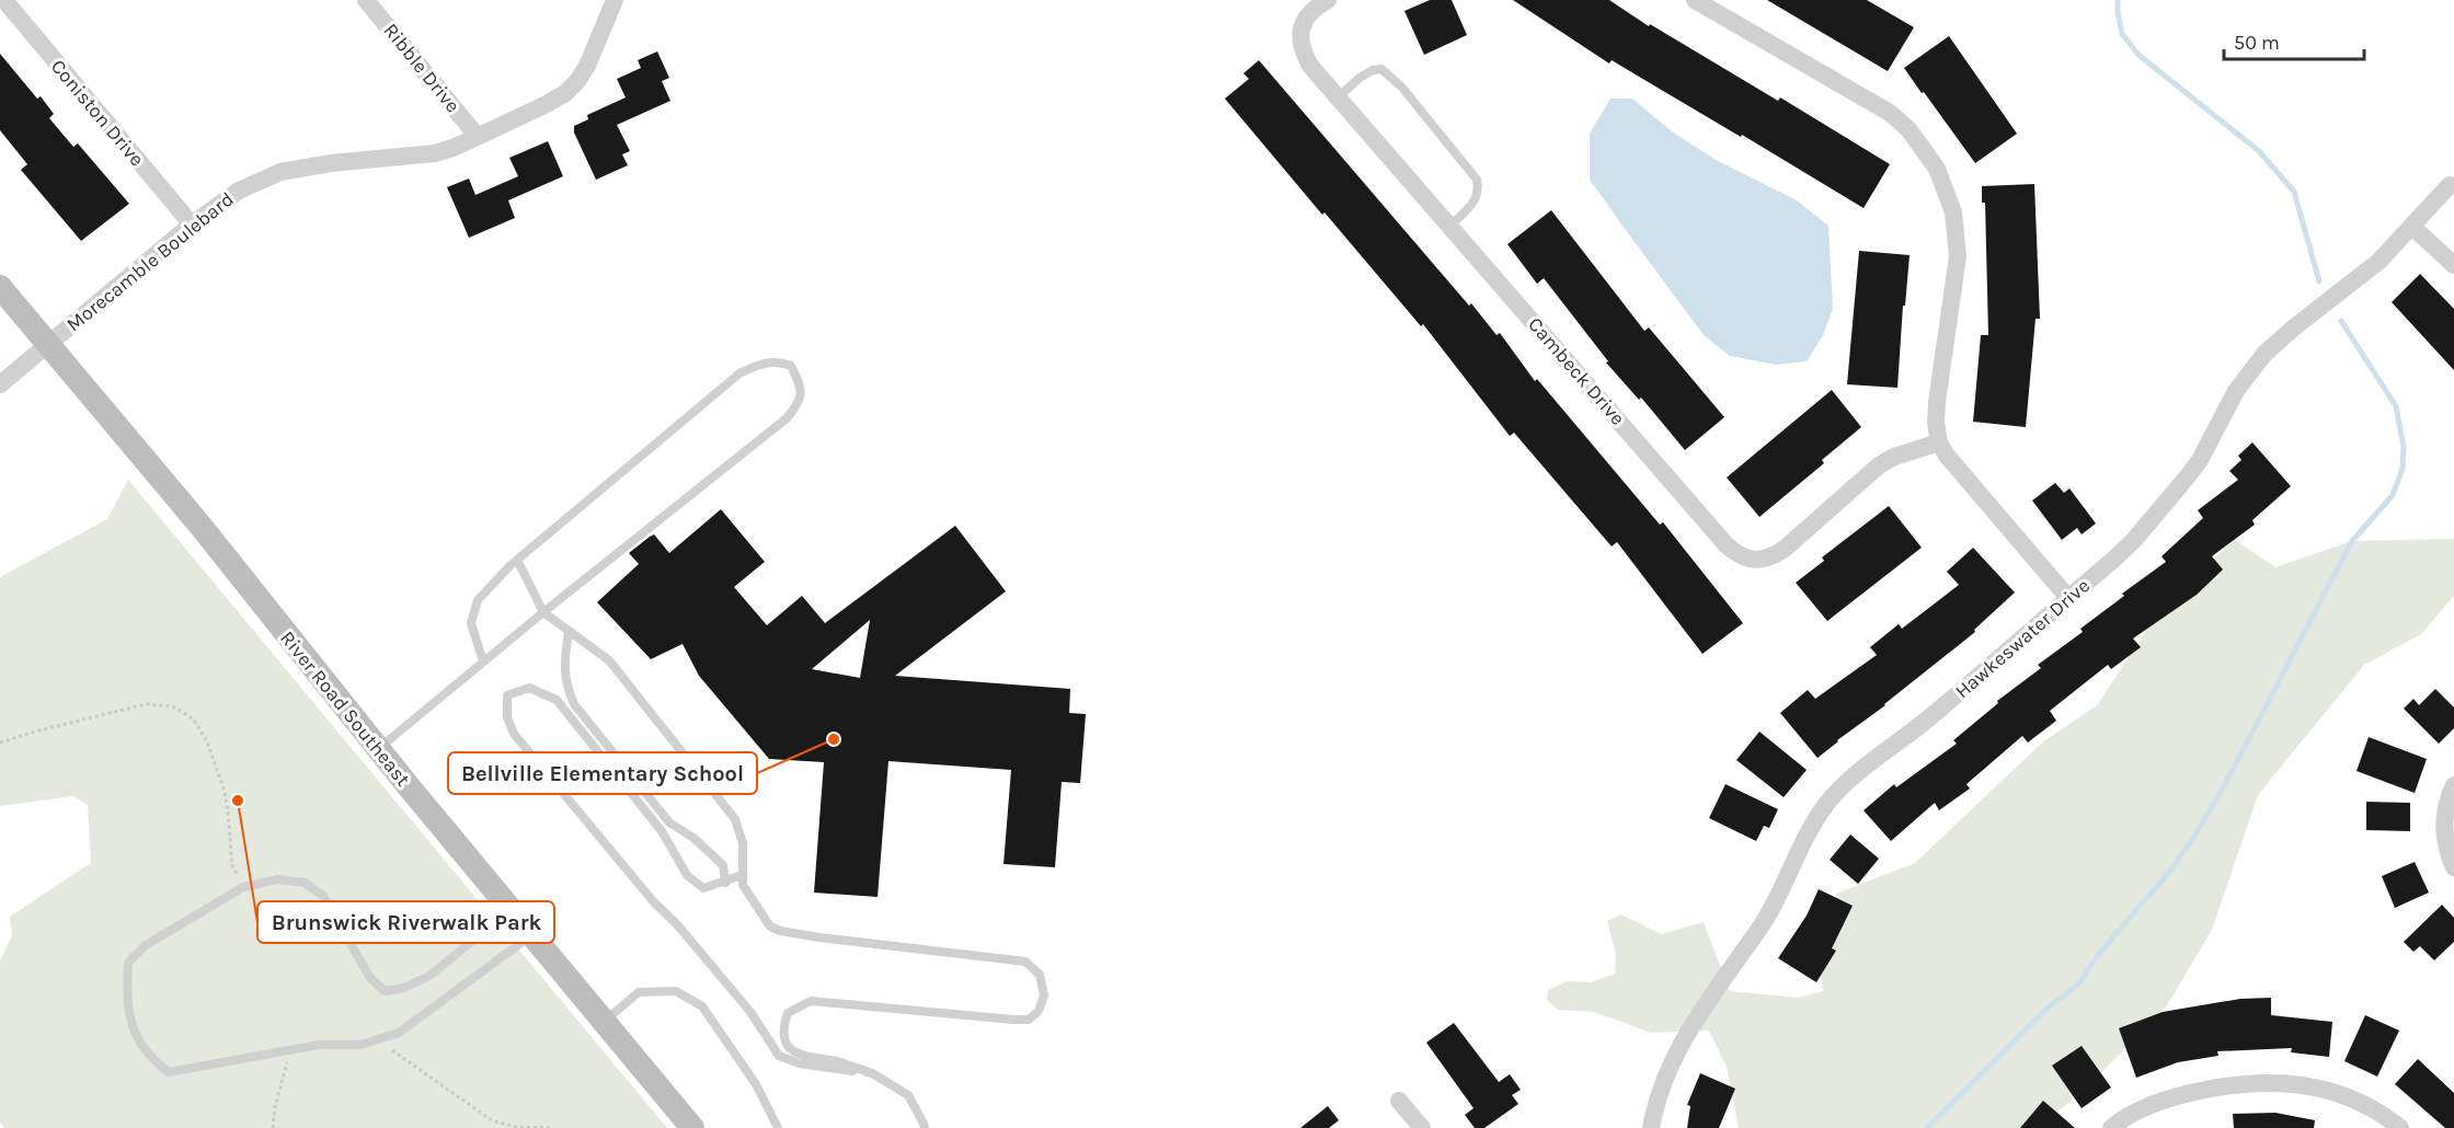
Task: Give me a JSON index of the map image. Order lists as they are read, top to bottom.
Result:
{
  "streets": {
    "main road": ["River Road Southeast"],
    "street": [
      "Ribble Drive",
      "Coniston Drive",
      "Morecamble Boulebard",
      "Cambeck Drive",
      "Hawkeswater Drive"
    ]
  },
  "crossings": [
    ["Ribble Drive", "Morecamble Boulebard"],
    ["Coniston Drive", "Morecamble Boulebard"],
    ["Morecamble Boulebard", "River Road Southeast"]
  ],
  "places": ["Bellville Elementary School", "Brunswick Riverwalk Park"],
  "scale_bar": "50 m"
}
